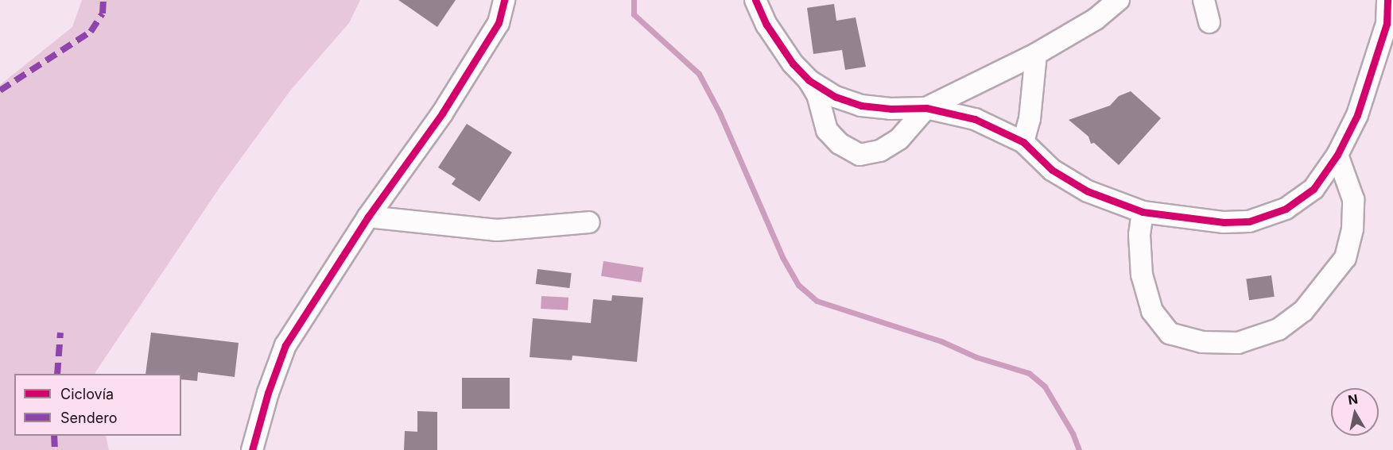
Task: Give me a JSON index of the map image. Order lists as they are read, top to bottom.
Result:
{
  "legend": ["Ciclovía", "Sendero"],
  "north": "top"
}
